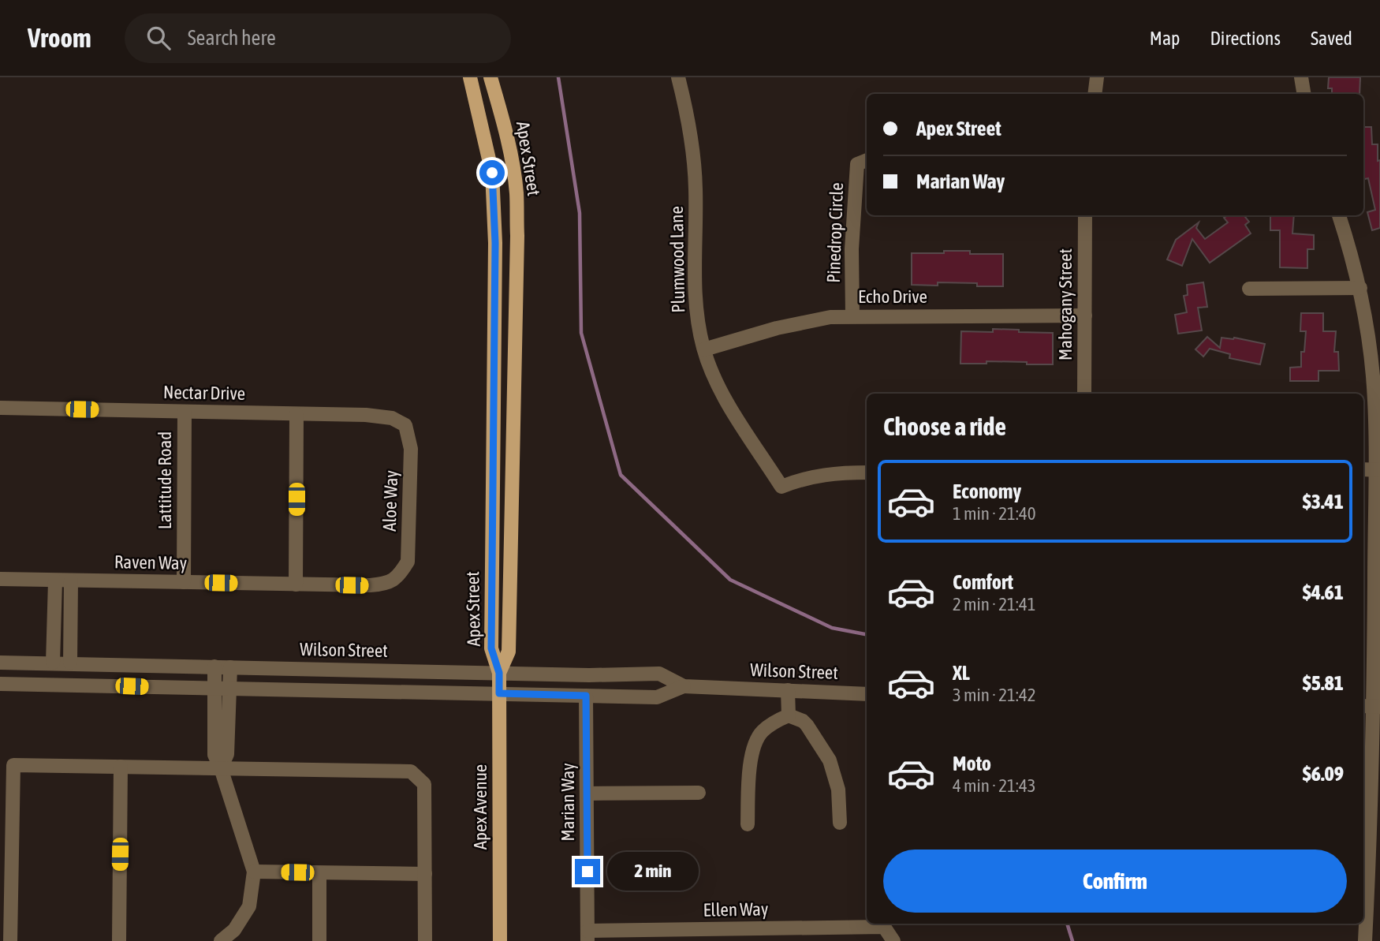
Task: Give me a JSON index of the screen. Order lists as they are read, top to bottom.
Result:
{
  "streets": {
    "main road": ["Apex Street", "Apex Avenue"],
    "street": [
      "Pinedrop Circle",
      "Plumwood Lane",
      "Echo Drive",
      "Mahogany Street",
      "Nectar Drive",
      "Lattitude Road",
      "Aloe Way",
      "Raven Way",
      "Wilson Street",
      "Marian Way",
      "Ellen Way"
    ]
  },
  "crossings": [
    ["Apex Street", "Wilson Street"],
    ["Apex Street", "Apex Avenue"],
    ["Pinedrop Circle", "Echo Drive"],
    ["Plumwood Lane", "Echo Drive"],
    ["Echo Drive", "Mahogany Street"],
    ["Nectar Drive", "Lattitude Road"],
    ["Nectar Drive", "Aloe Way"],
    ["Lattitude Road", "Raven Way"],
    ["Aloe Way", "Raven Way"],
    ["Wilson Street", "Marian Way"],
    ["Wilson Street", "Apex Avenue"],
    ["Marian Way", "Ellen Way"]
  ],
  "page": {
    "header": "Vroom",
    "search": "Search here",
    "nav": ["Map", "Directions", "Saved"],
    "banner": ["Apex Street", "Marian Way"],
    "heading": "Choose a ride",
    "list": [
      {
        "name": "Economy",
        "note": "1 min · 21:40",
        "value": "$3.41"
      },
      {
        "name": "Comfort",
        "note": "2 min · 21:41",
        "value": "$4.61"
      },
      {
        "name": "XL",
        "note": "3 min · 21:42",
        "value": "$5.81"
      },
      {
        "name": "Moto",
        "note": "4 min · 21:43",
        "value": "$6.09"
      }
    ],
    "buttons": "Confirm",
    "bubble": "2 min"
  }
}
